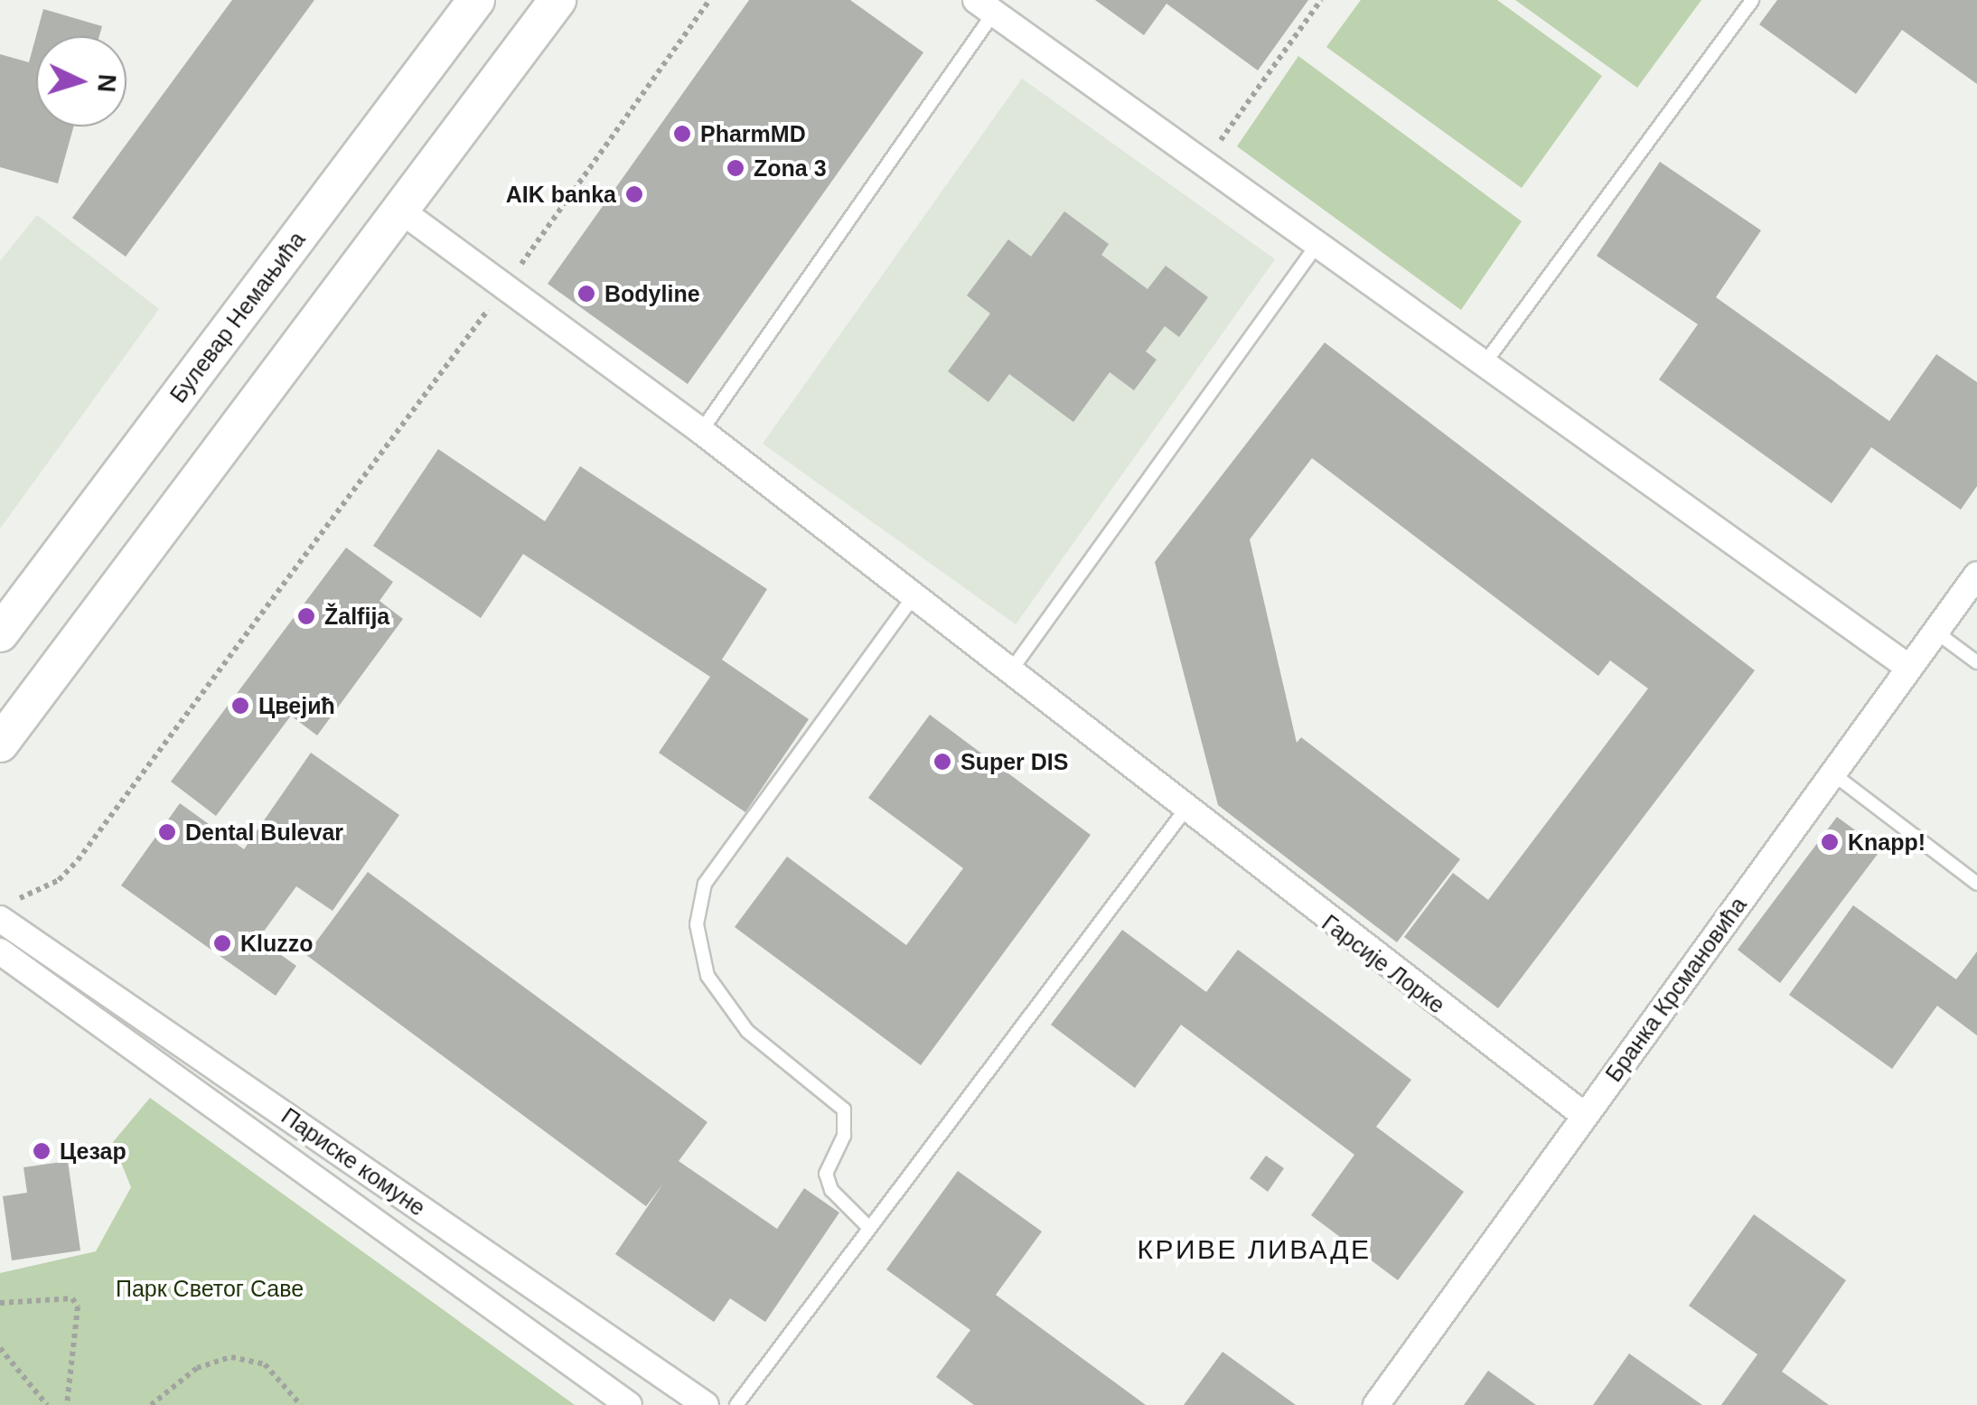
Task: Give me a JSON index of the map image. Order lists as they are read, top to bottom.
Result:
{
  "streets": {
    "street": [
      "Булевар Немањића",
      "Гарсије Лорке",
      "Бранка Крсмановића",
      "Париске комуне"
    ]
  },
  "crossings": [
    ["Гарсије Лорке", "Бранка Крсмановића"]
  ],
  "districts": ["КРИВЕ ЛИВАДЕ"],
  "parks": ["Парк Светог Саве"],
  "places": [
    "PharmMD",
    "Zona 3",
    "AIK banka",
    "Bodyline",
    "Žalfija",
    "Цвејић",
    "Super DIS",
    "Dental Bulevar",
    "Knapp!",
    "Kluzzo",
    "Цезар"
  ],
  "north": "right"
}
